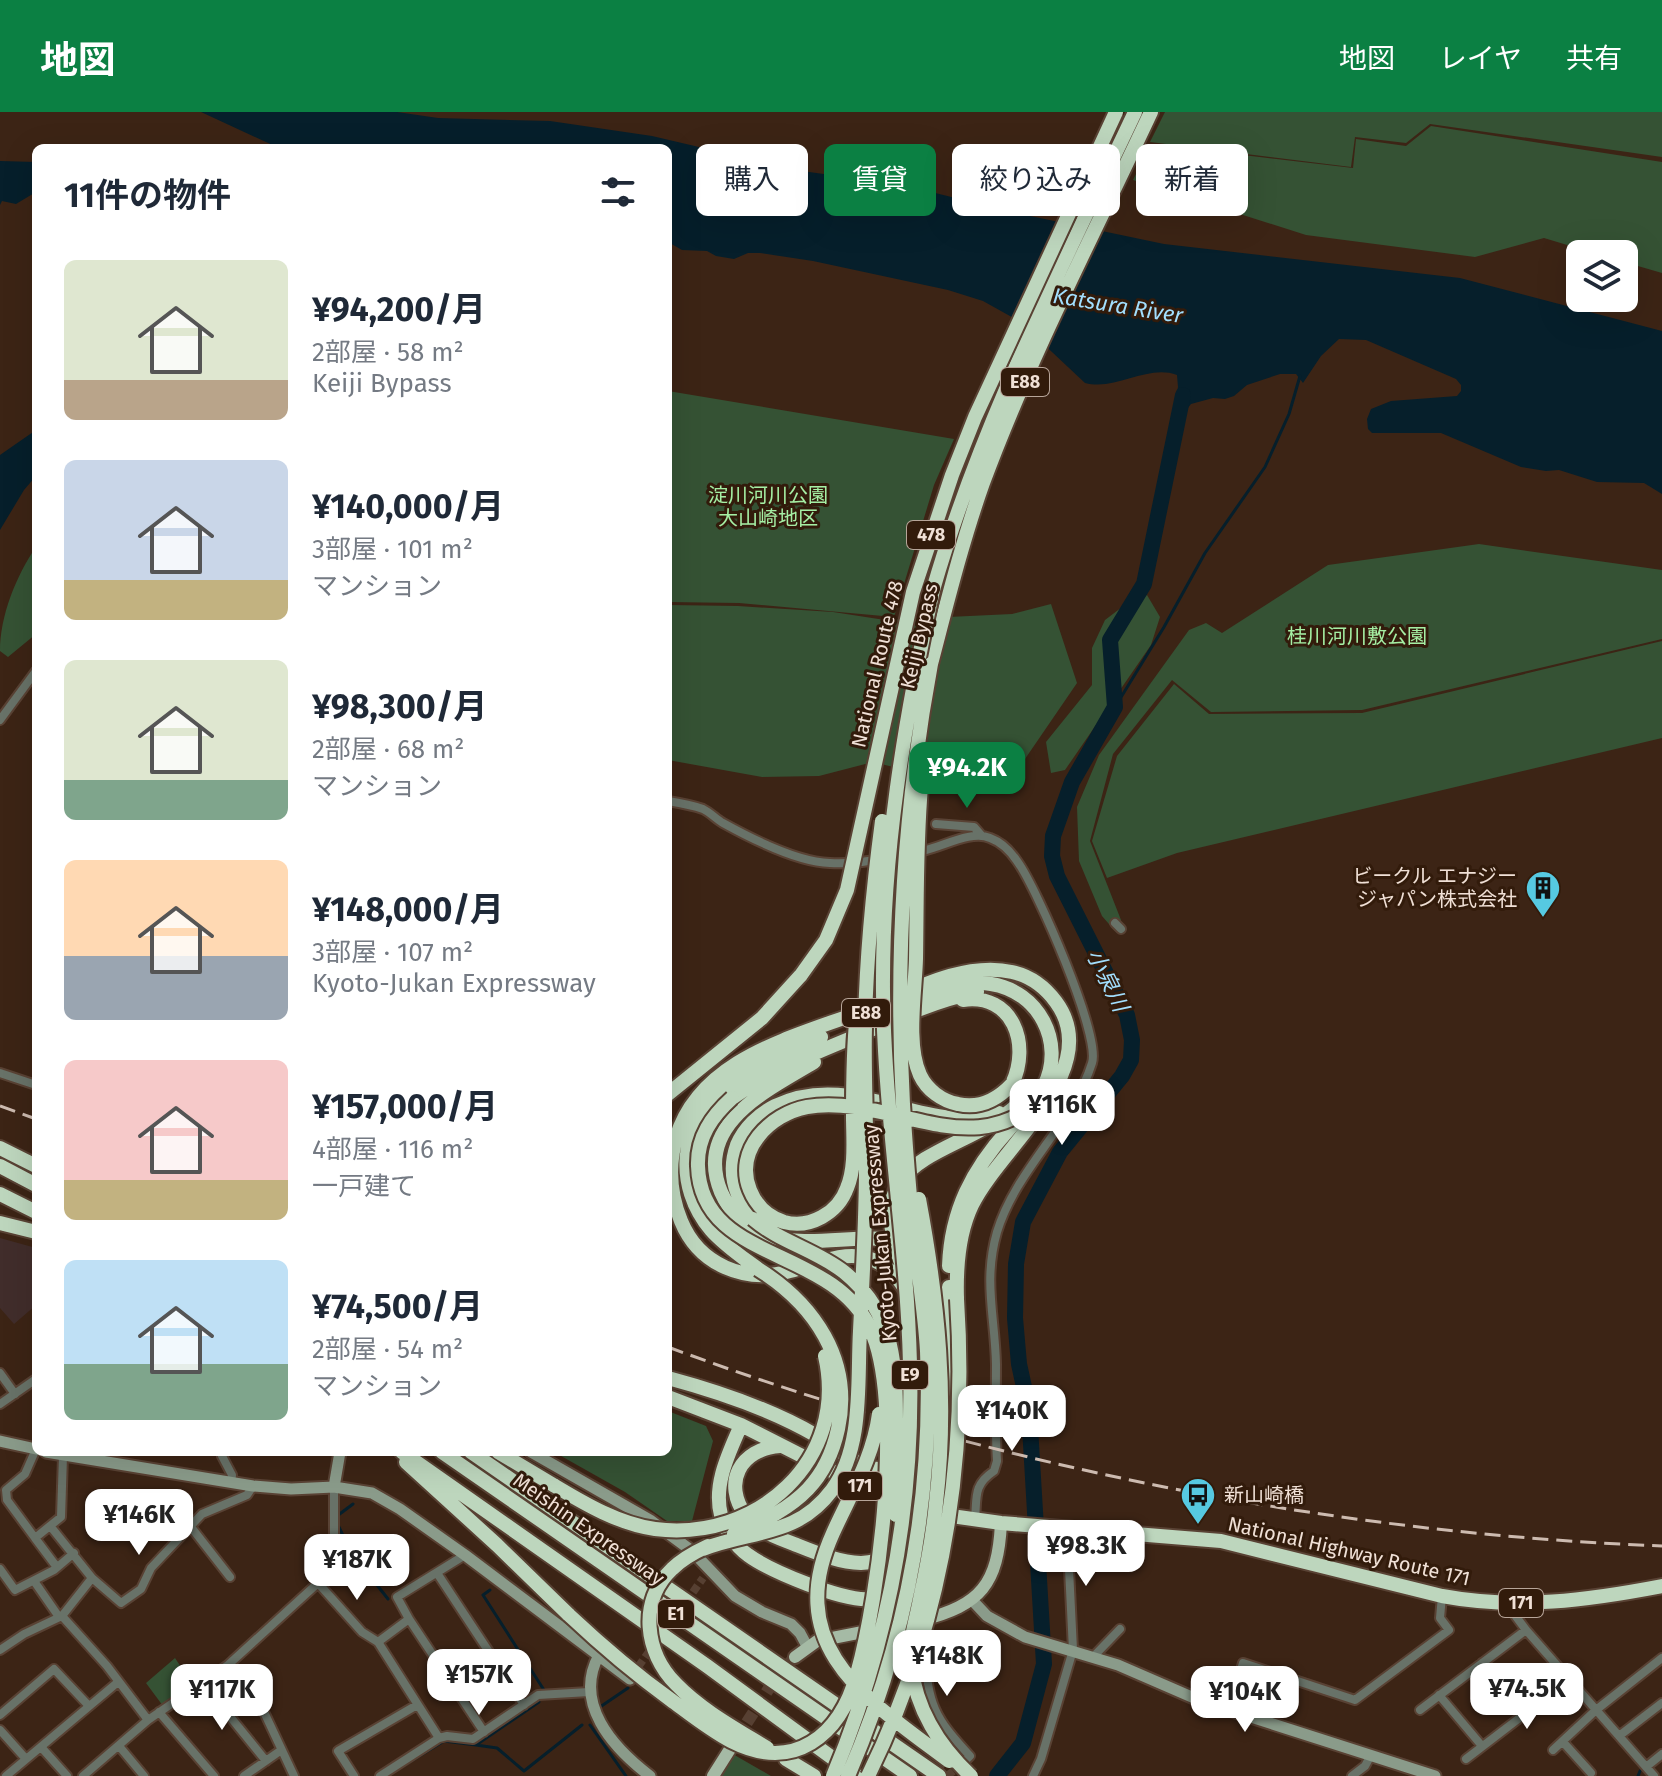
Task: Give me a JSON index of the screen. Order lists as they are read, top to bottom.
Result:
{
  "streets": {
    "highway": [
      "E88",
      "478",
      "Keiji Bypass",
      "National Route 478",
      "Kyoto-Jukan Expressway",
      "E9",
      "171",
      "Meishin Expressway",
      "National Highway Route 171",
      "E1"
    ]
  },
  "crossings": [
    ["E88", "Keiji Bypass"],
    ["Keiji Bypass", "Kyoto-Jukan Expressway"]
  ],
  "water": ["Katsura River", "小泉川"],
  "parks": ["淀川河川公園 大山崎地区", "桂川河川敷公園"],
  "places": {
    "building": ["ビークル エナジー ジャパン株式会社"],
    "bus stop": ["新山崎橋"]
  },
  "page": {
    "header": "地図",
    "nav": ["地図", "レイヤ", "共有"],
    "chip": [
      "購入",
      "賃貸",
      "絞り込み",
      "新着"
    ],
    "heading": "11件の物件",
    "list": [
      {
        "name": "¥94,200/月",
        "note": "2部屋 · 58 m² · Keiji Bypass"
      },
      {
        "name": "¥140,000/月",
        "note": "3部屋 · 101 m² · マンション"
      },
      {
        "name": "¥98,300/月",
        "note": "2部屋 · 68 m² · マンション"
      },
      {
        "name": "¥148,000/月",
        "note": "3部屋 · 107 m² · Kyoto-Jukan Expressway"
      },
      {
        "name": "¥157,000/月",
        "note": "4部屋 · 116 m² · 一戸建て"
      },
      {
        "name": "¥74,500/月",
        "note": "2部屋 · 54 m² · マンション"
      }
    ],
    "price": [
      "¥94.2K",
      "¥116K",
      "¥140K",
      "¥146K",
      "¥98.3K",
      "¥187K",
      "¥148K",
      "¥157K",
      "¥74.5K",
      "¥117K",
      "¥104K"
    ]
  }
}
